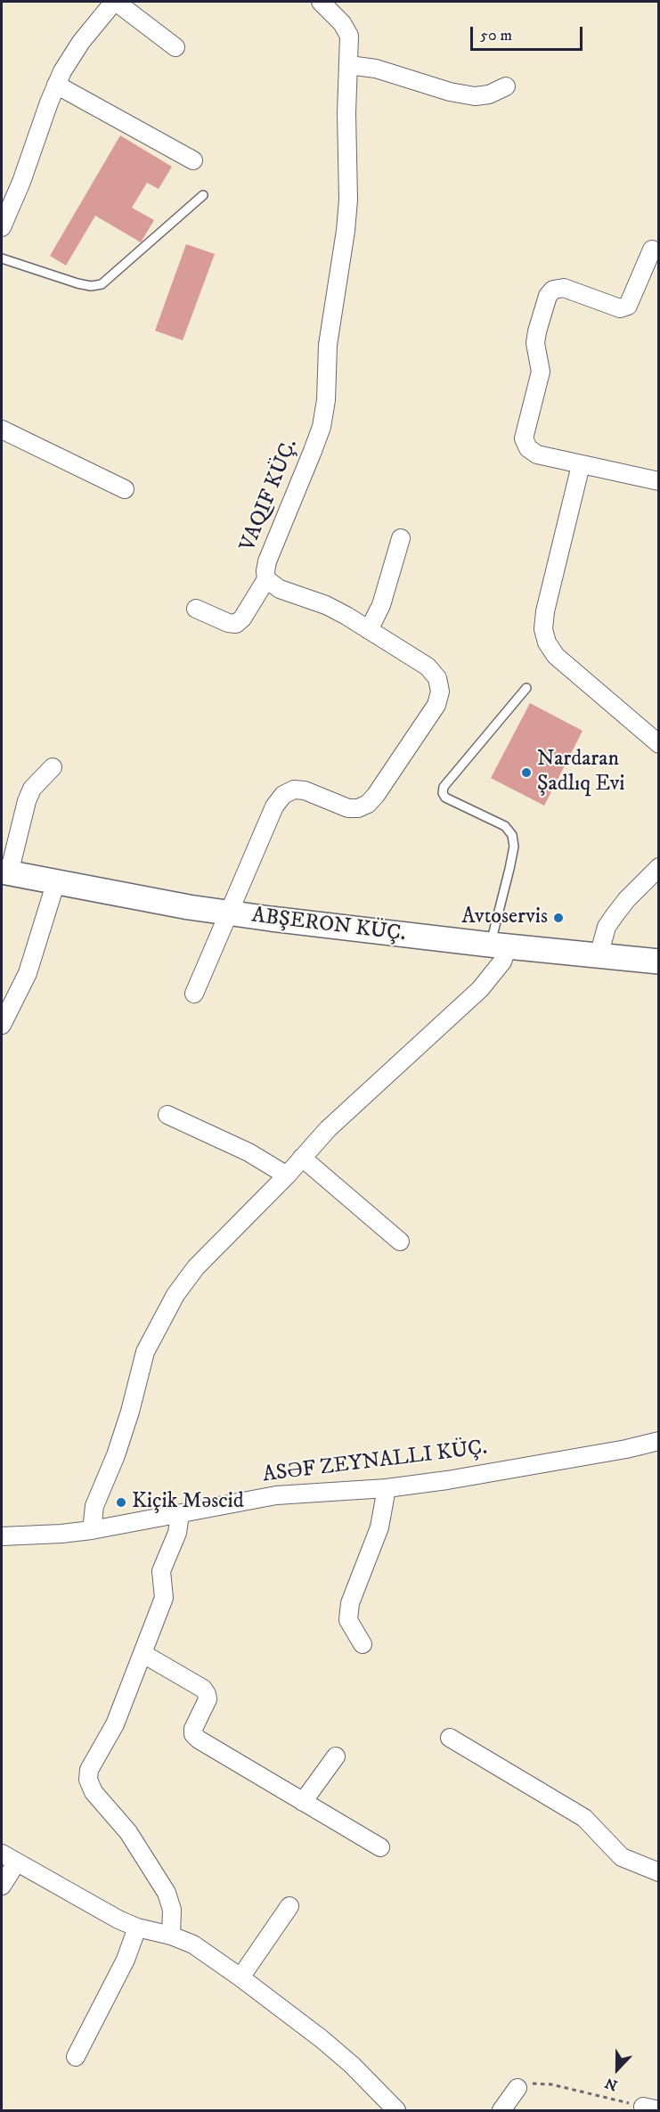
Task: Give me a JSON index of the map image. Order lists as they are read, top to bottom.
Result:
{
  "streets": {
    "main road": ["ABŞERON KÜÇ."],
    "street": ["VAQIF KÜÇ."]
  },
  "crossings": [
    ["VAQIF KÜÇ.", "ABŞERON KÜÇ."]
  ],
  "places": ["Nardaran Şadlıq Evi", "Avtoservis", "Kiçik Məscid"],
  "scale_bar": "50 m",
  "north": "bottom"
}
